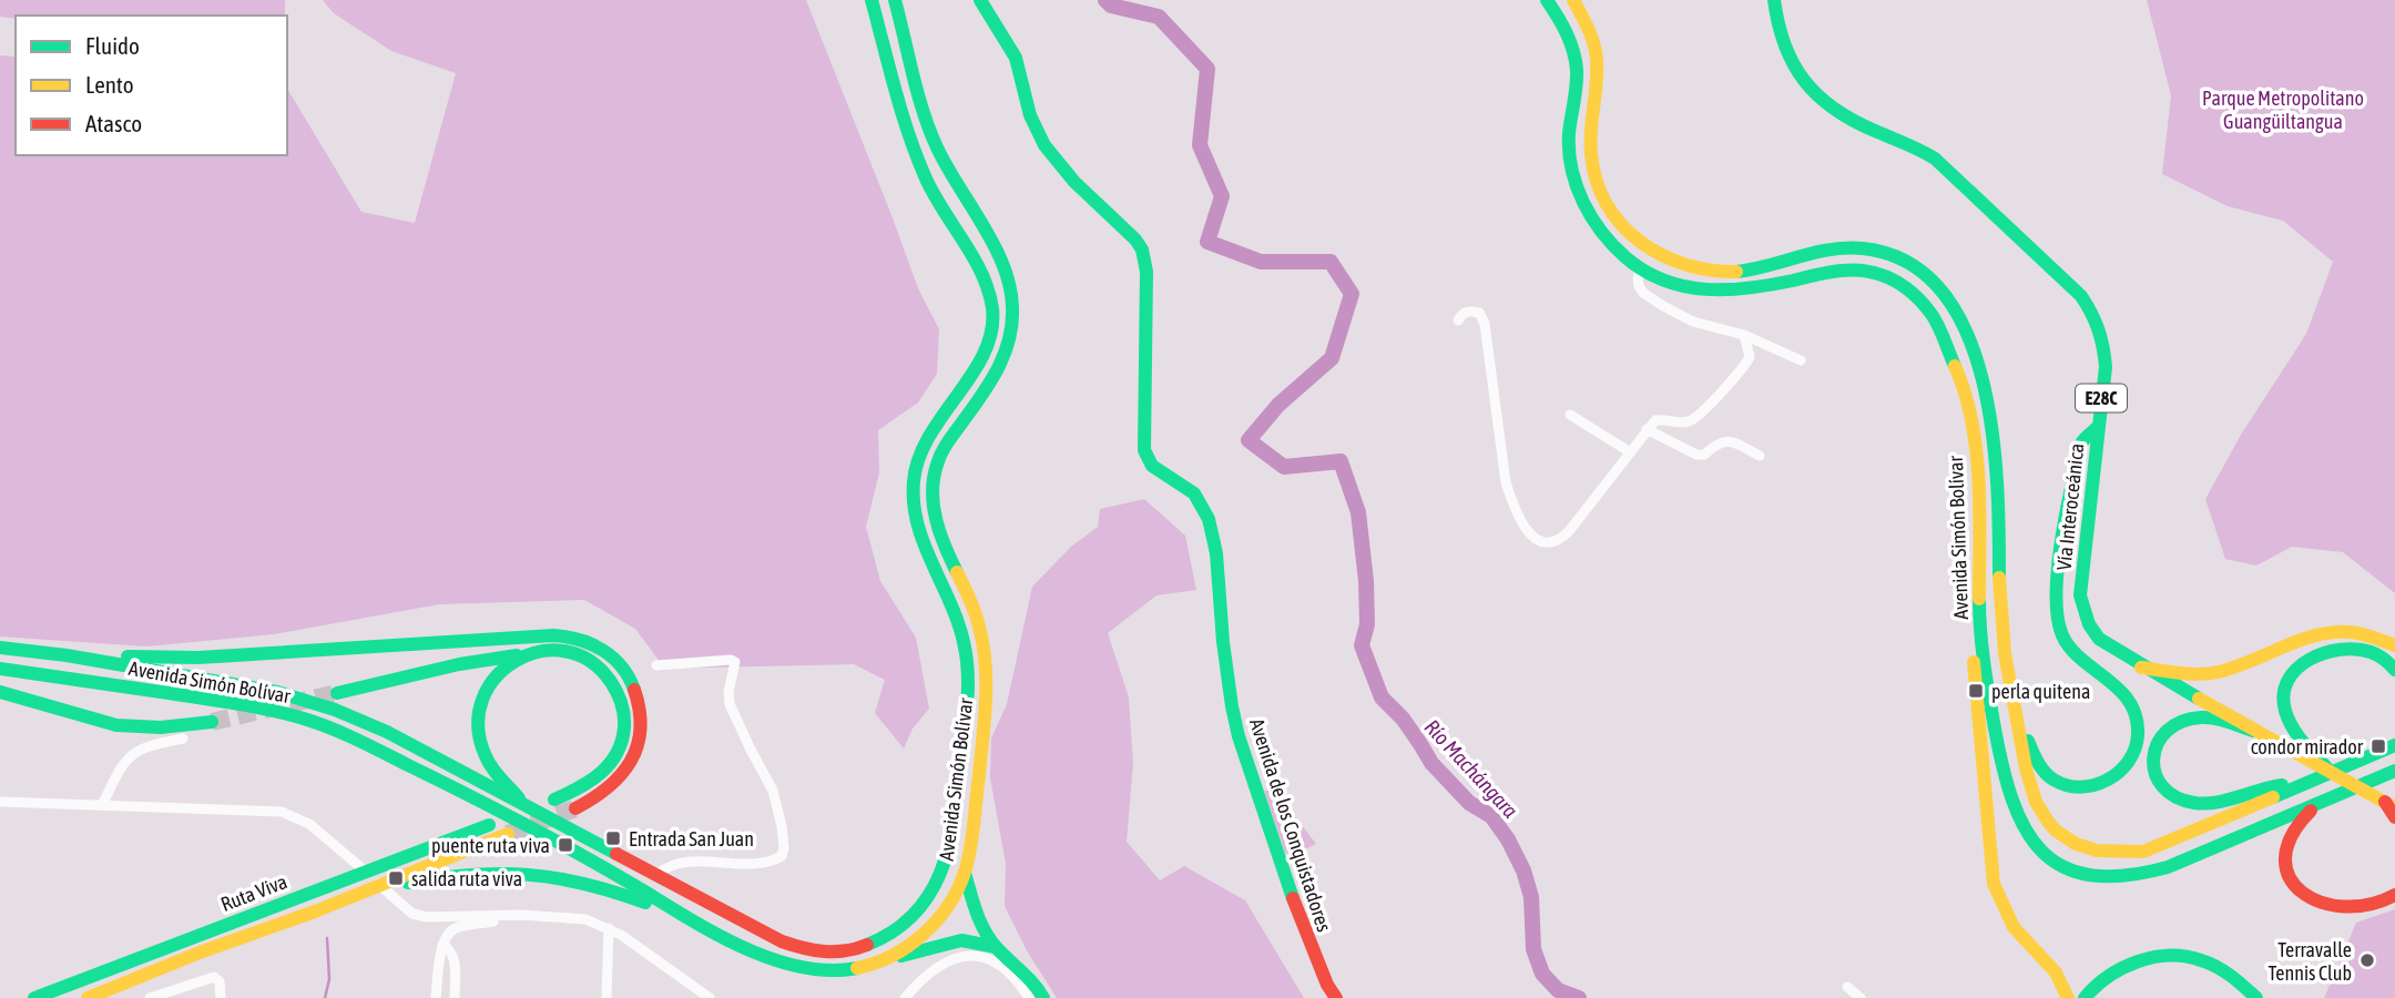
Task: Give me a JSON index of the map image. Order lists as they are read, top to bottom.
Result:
{
  "streets": {
    "main road": [
      "E28C",
      "Vía Interoceánica",
      "Avenida Simón Bolívar",
      "Avenida de los Conquistadores",
      "Ruta Viva"
    ]
  },
  "water": ["Río Machángara"],
  "parks": ["Parque Metropolitano Guangüiltangua"],
  "places": {
    "transit": [
      "perla quitena",
      "condor mirador",
      "Entrada San Juan",
      "puente ruta viva",
      "salida ruta viva"
    ],
    "other": ["Terravalle Tennis Club"]
  },
  "legend": ["Fluido", "Lento", "Atasco"]
}
